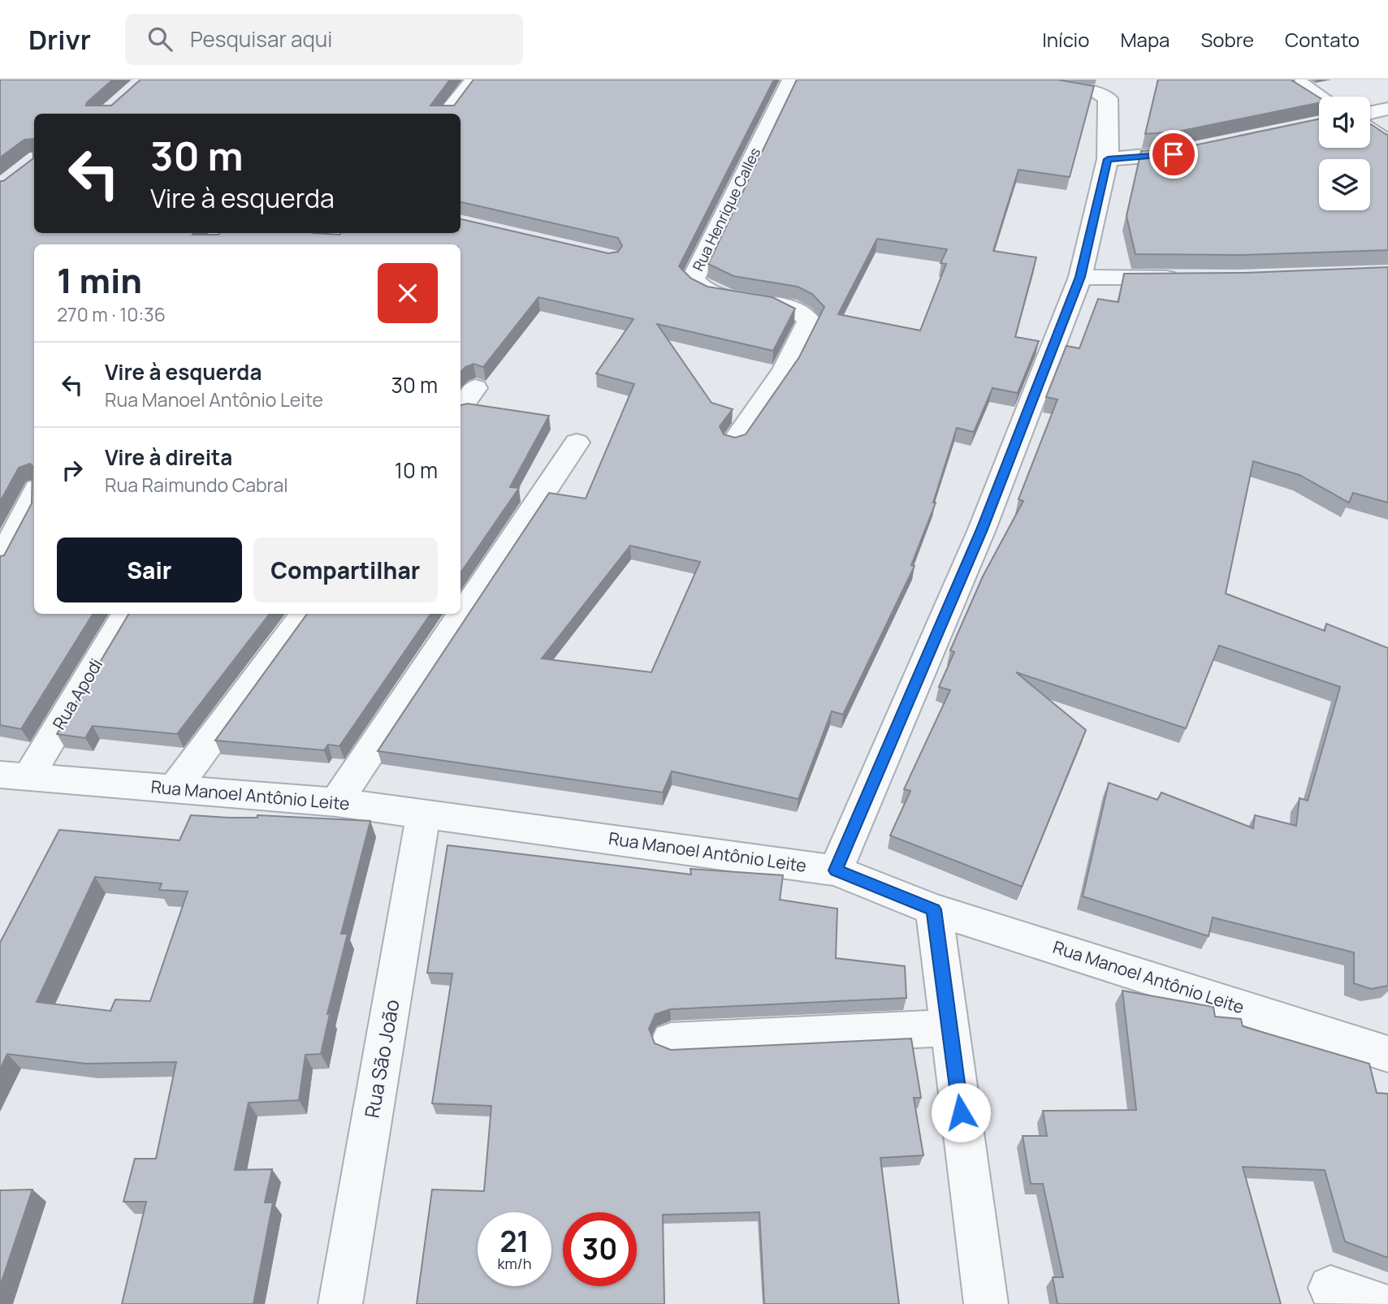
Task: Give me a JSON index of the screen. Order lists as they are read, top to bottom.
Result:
{
  "streets": {
    "street": [
      "Rua Henrique Calles",
      "Rua Apodi",
      "Rua Manoel Antônio Leite",
      "Rua São João"
    ]
  },
  "crossings": [
    ["Rua Apodi", "Rua Manoel Antônio Leite"],
    ["Rua Manoel Antônio Leite", "Rua São João"]
  ],
  "page": {
    "header": "Drivr",
    "search": "Pesquisar aqui",
    "nav": [
      "Início",
      "Mapa",
      "Sobre",
      "Contato"
    ],
    "turn": ["30 m", "Vire à esquerda"],
    "heading": ["1 min", "270 m · 10:36"],
    "list": [
      {
        "name": "Vire à esquerda",
        "note": "Rua Manoel Antônio Leite",
        "value": "30 m"
      },
      {
        "name": "Vire à direita",
        "note": "Rua Raimundo Cabral",
        "value": "10 m"
      }
    ],
    "buttons": ["Sair", "Compartilhar"],
    "speed": "21 km/h",
    "limit": "30"
  }
}
